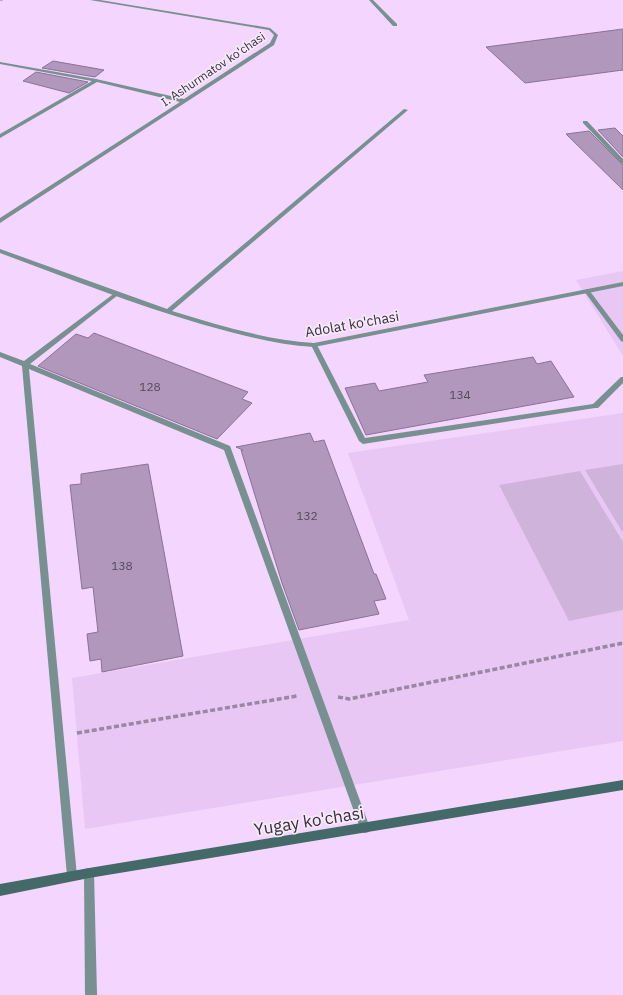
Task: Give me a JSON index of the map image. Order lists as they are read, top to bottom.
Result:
{
  "streets": {
    "main road": ["Yugay ko'chasi"],
    "street": ["I. Ashurmatov ko'chasi", "Adolat ko'chasi"]
  },
  "house_numbers": [
    "128",
    "134",
    "132",
    "138"
  ]
}
